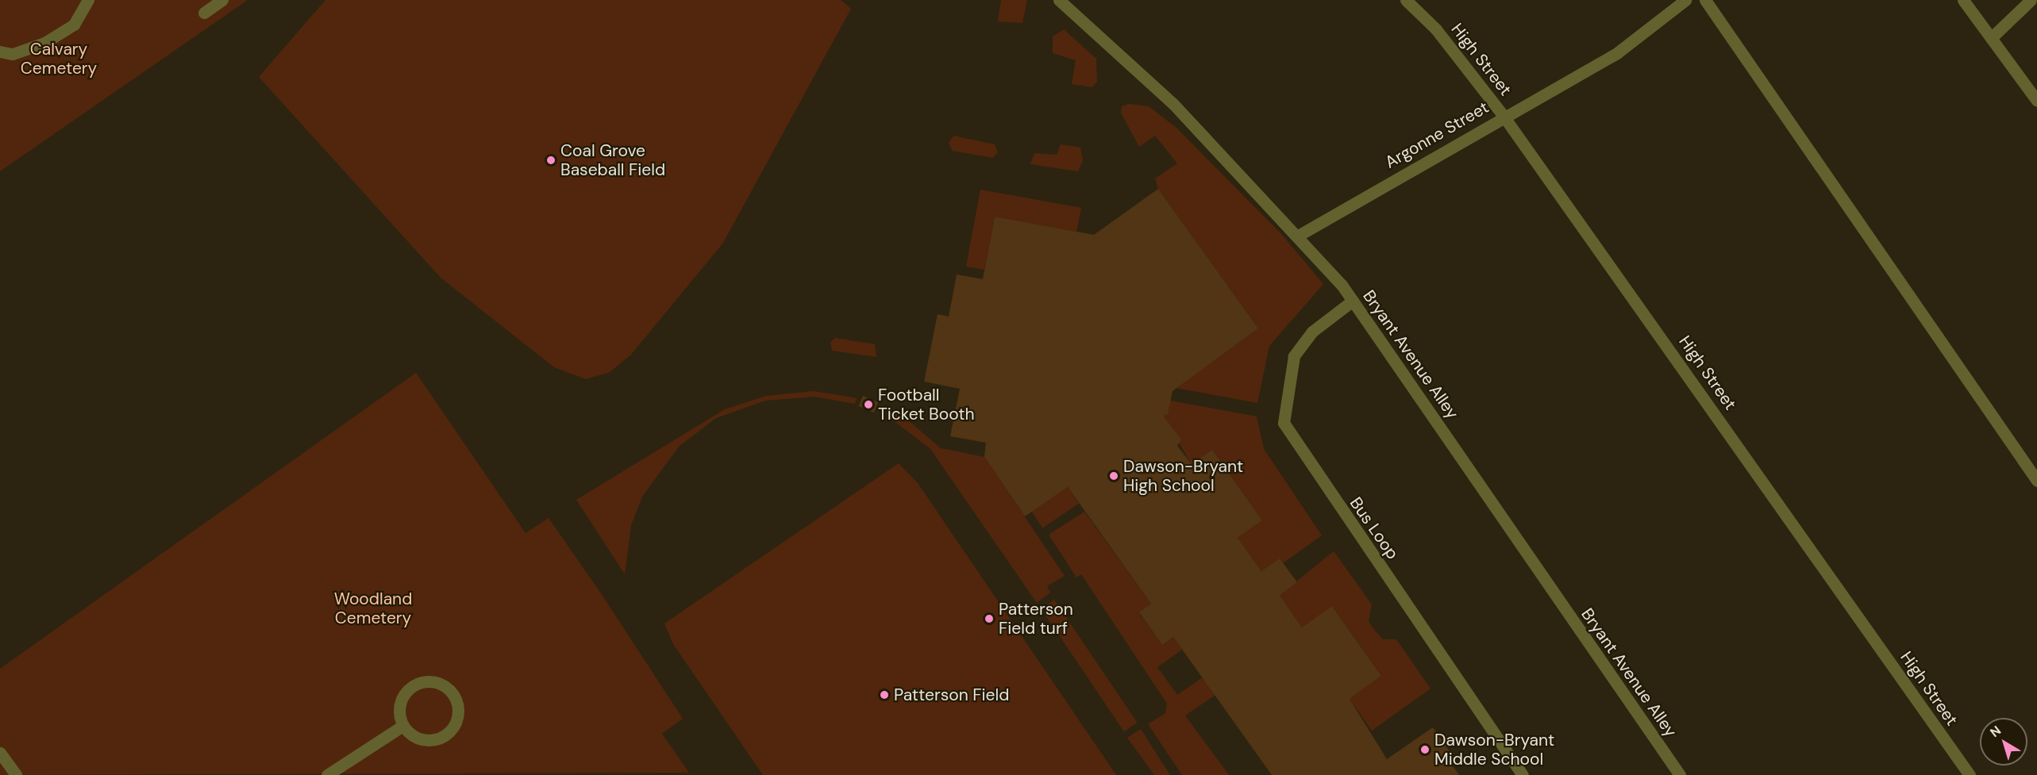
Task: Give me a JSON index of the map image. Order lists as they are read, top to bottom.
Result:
{
  "streets": {
    "street": [
      "High Street",
      "Argonne Street",
      "Bryant Avenue Alley",
      "Bus Loop"
    ]
  },
  "crossings": [
    ["High Street", "Argonne Street"],
    ["Argonne Street", "Bryant Avenue Alley"],
    ["Bryant Avenue Alley", "Bus Loop"]
  ],
  "parks": ["Calvary Cemetery", "Woodland Cemetery"],
  "places": [
    "Coal Grove Baseball Field",
    "Football Ticket Booth",
    "Dawson-Bryant High School",
    "Patterson Field turf",
    "Patterson Field",
    "Dawson-Bryant Middle School"
  ],
  "north": "top left"
}
